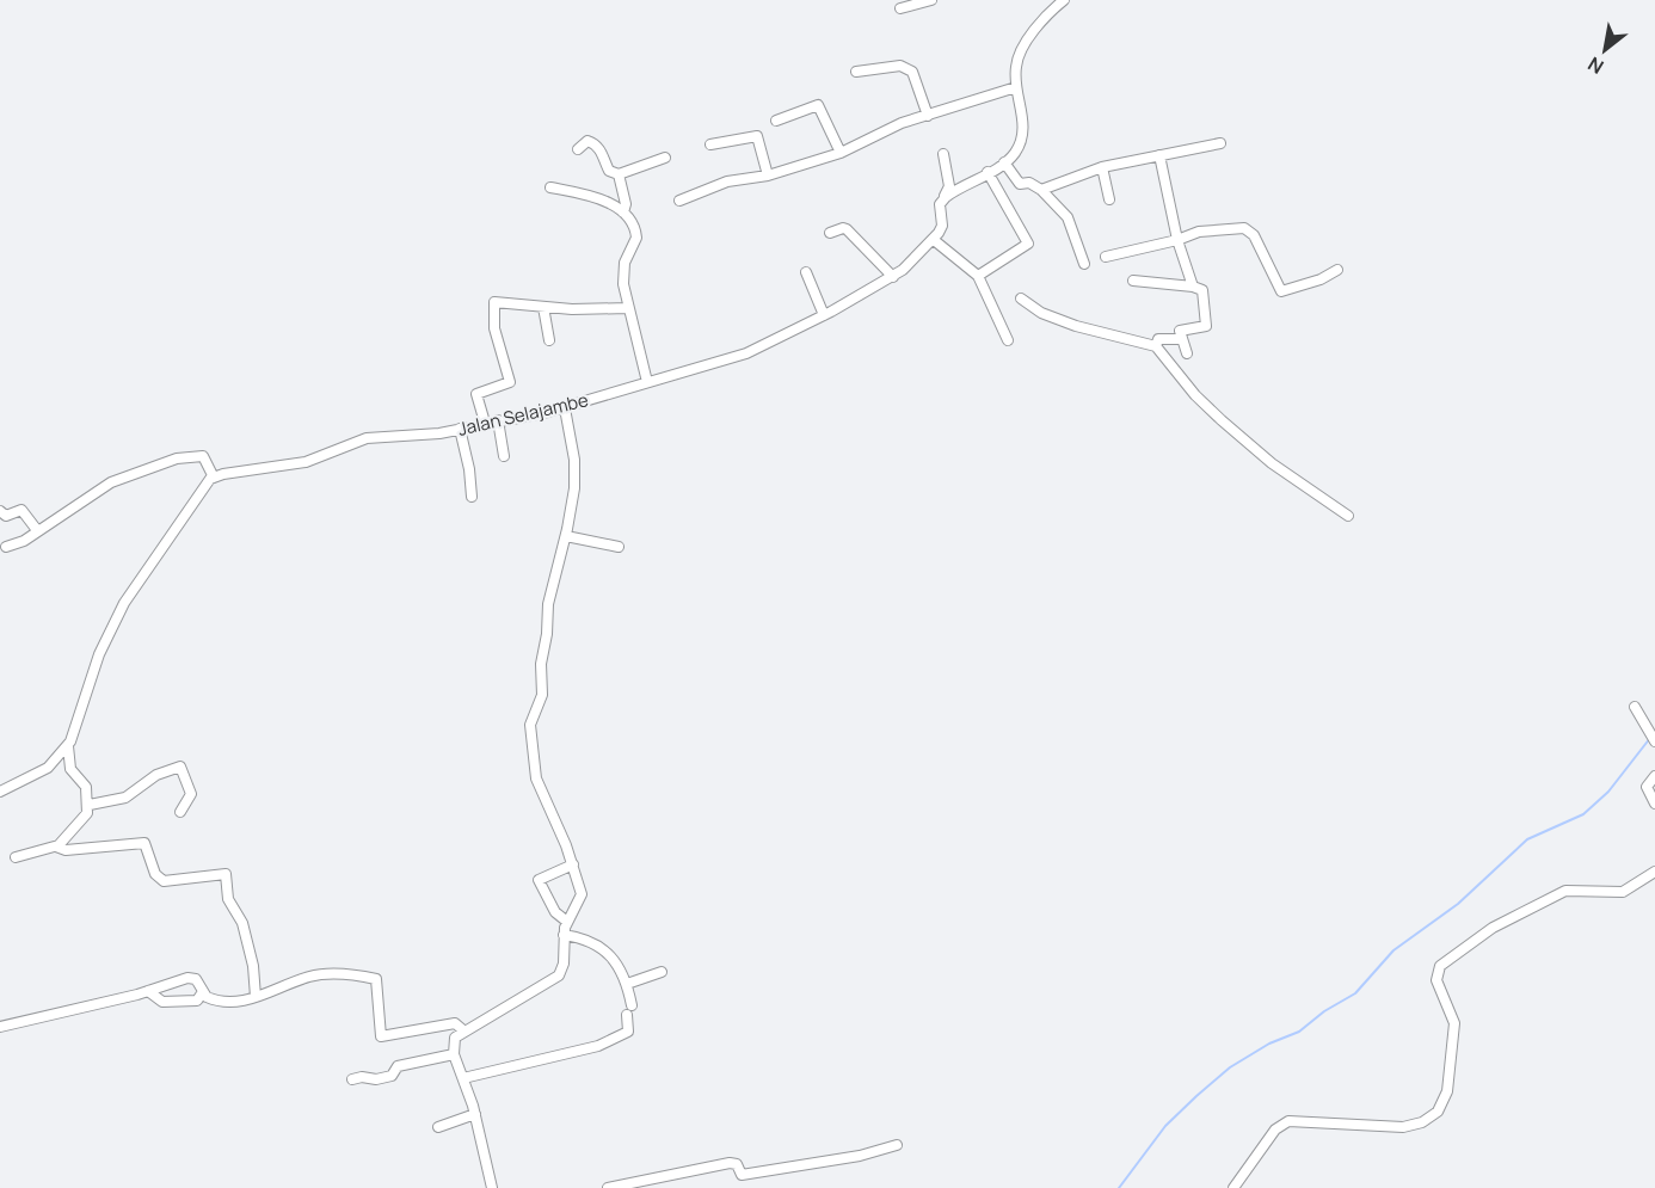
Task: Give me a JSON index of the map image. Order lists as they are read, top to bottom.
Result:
{
  "streets": {
    "street": ["Jalan Selajambe"]
  },
  "north": "bottom left"
}
